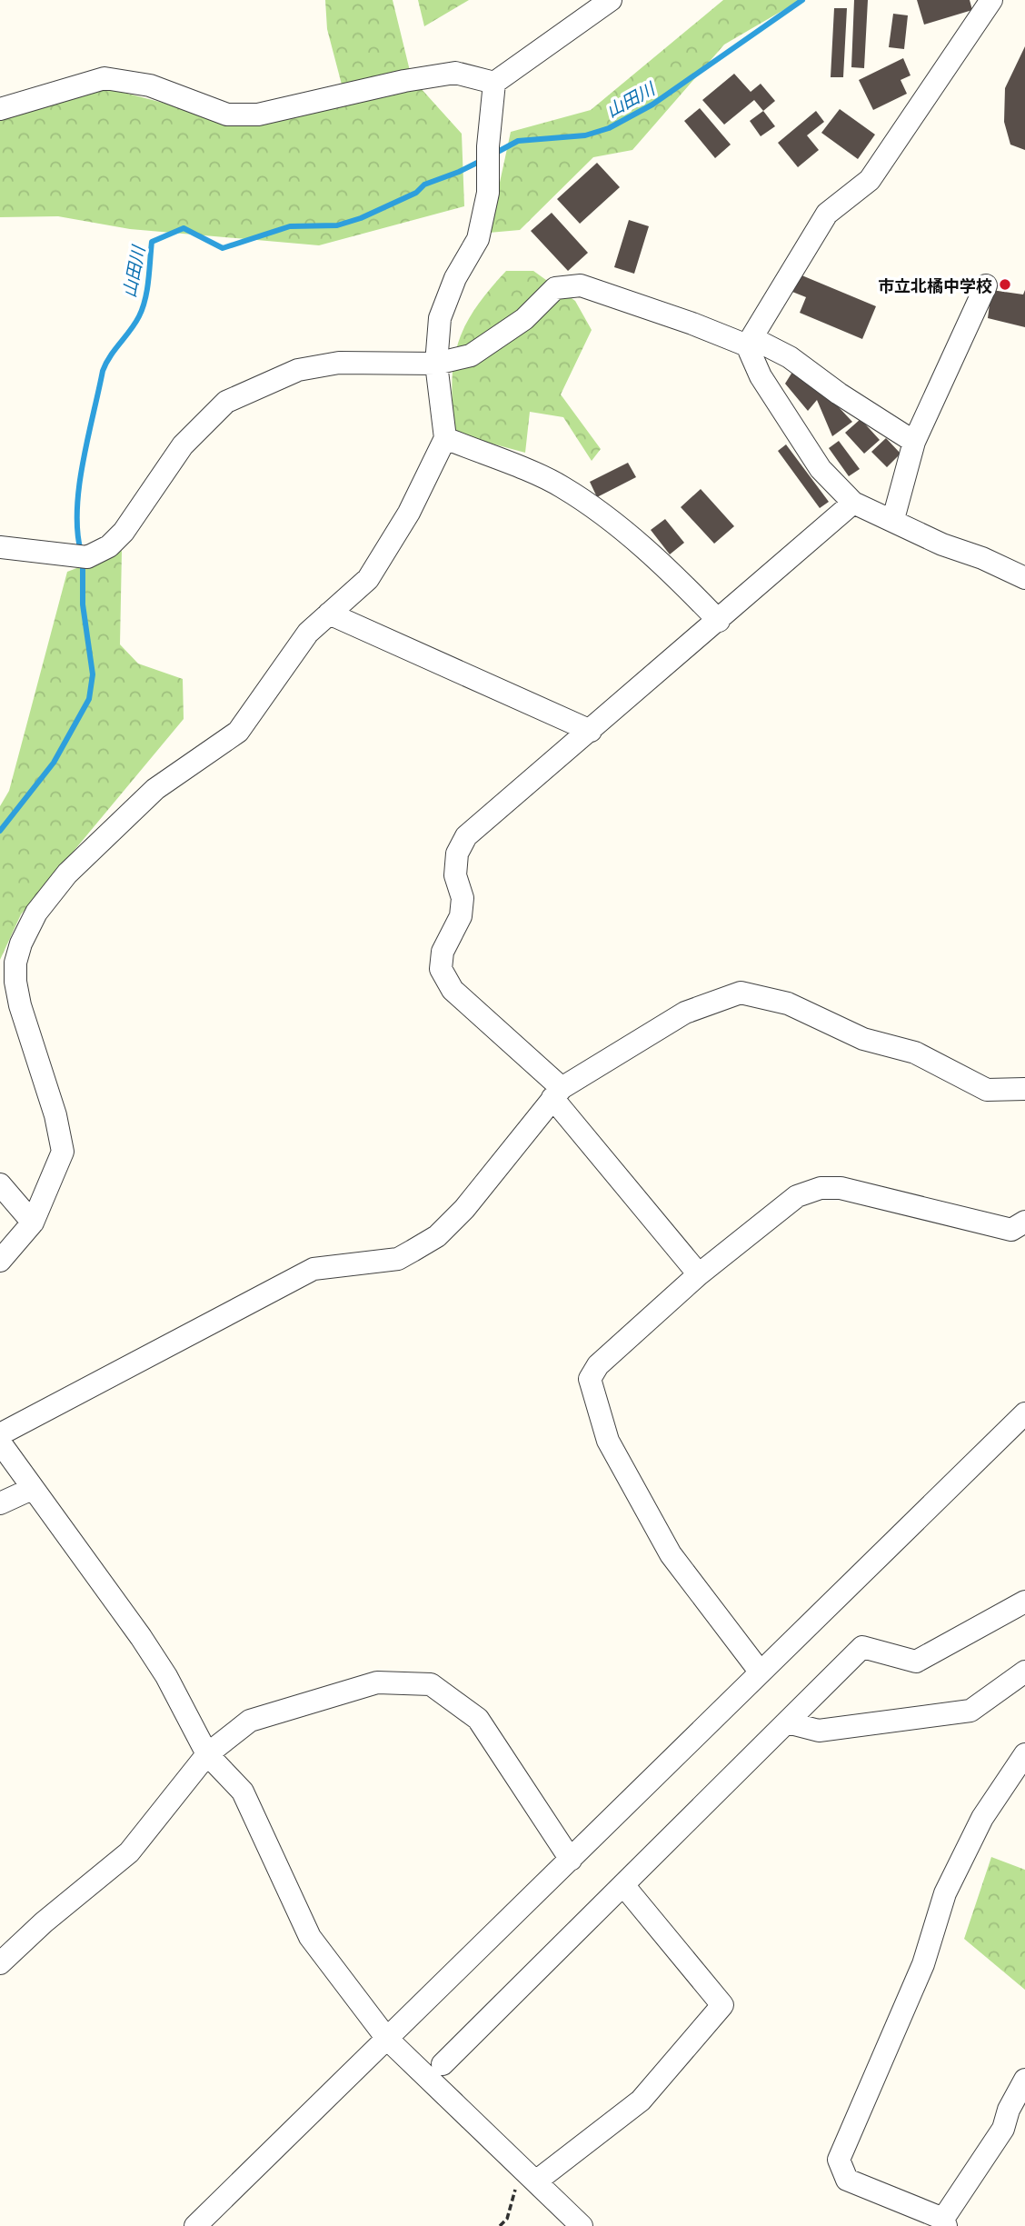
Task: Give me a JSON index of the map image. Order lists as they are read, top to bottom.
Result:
{
  "water": ["山田川"],
  "places": ["市立北橘中学校"]
}
